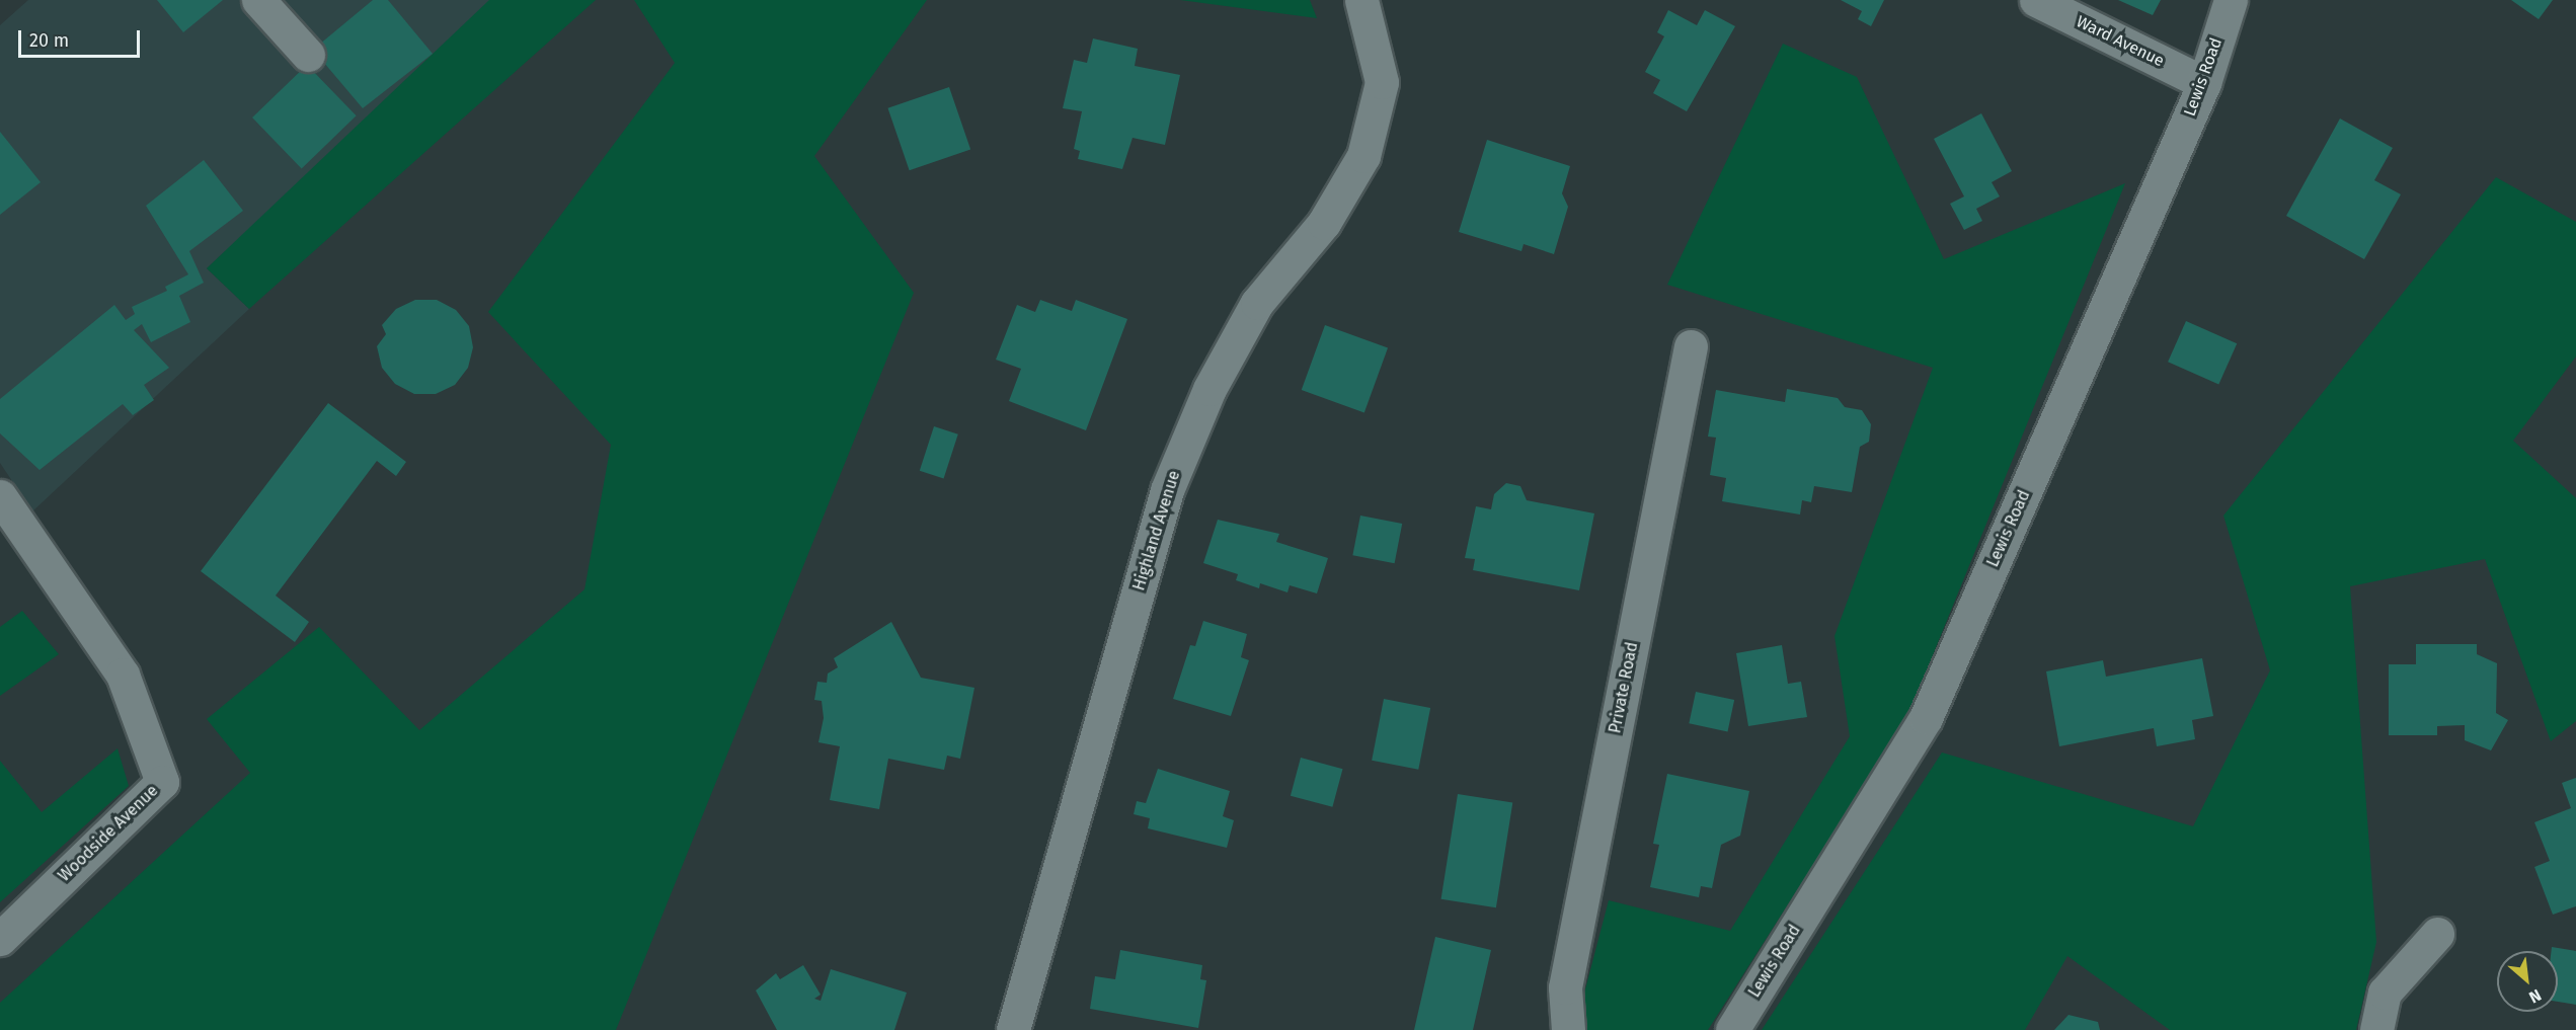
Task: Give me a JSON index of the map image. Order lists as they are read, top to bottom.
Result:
{
  "streets": {
    "street": [
      "Ward Avenue",
      "Lewis Road",
      "Highland Avenue",
      "Private Road",
      "Woodside Avenue"
    ]
  },
  "crossings": [
    ["Ward Avenue", "Lewis Road"]
  ],
  "scale_bar": "20 m",
  "north": "bottom right"
}
